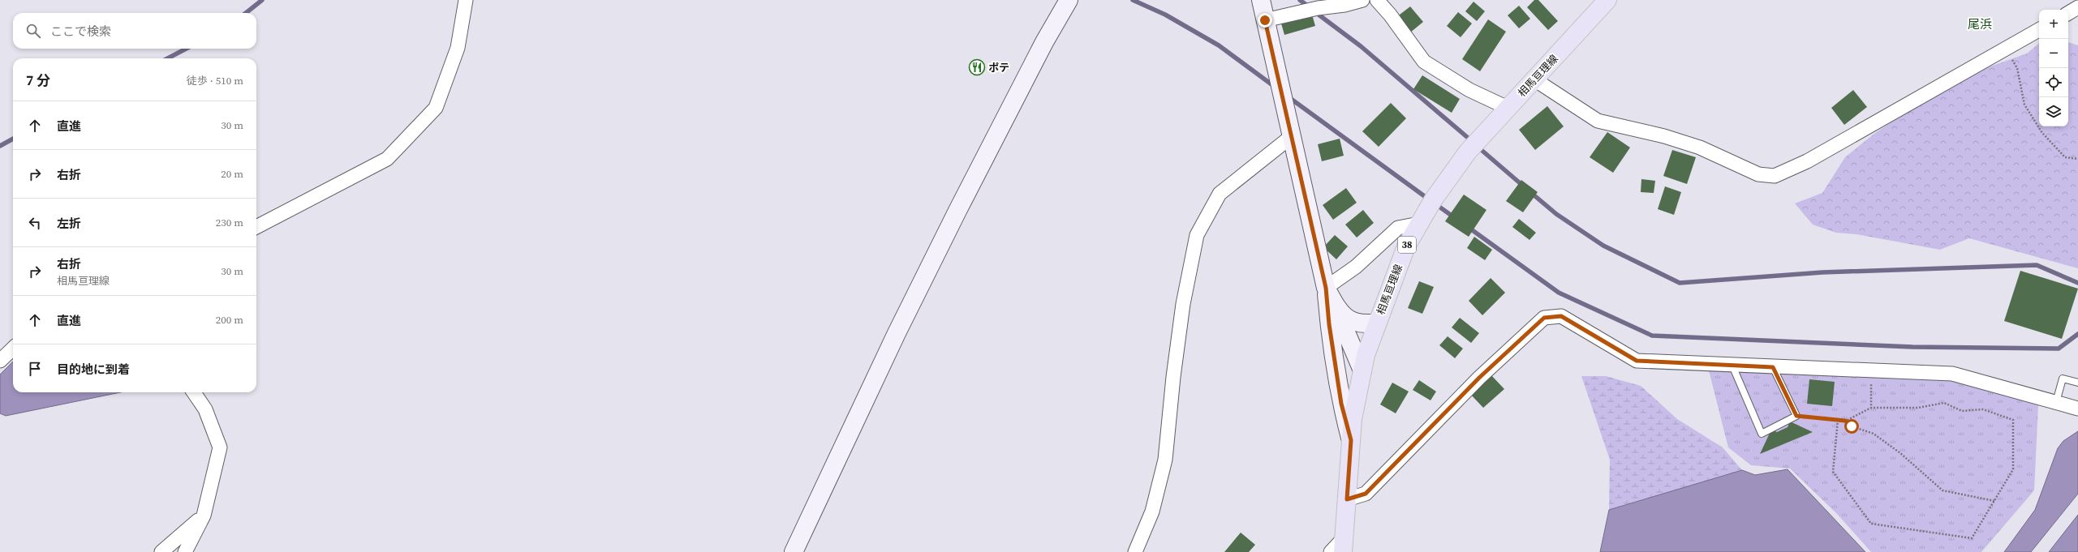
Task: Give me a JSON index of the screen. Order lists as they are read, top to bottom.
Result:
{
  "streets": {
    "main road": ["相馬亘理線", "38"]
  },
  "districts": ["尾浜"],
  "places": {
    "restaurant": ["ポテ"]
  },
  "page": {
    "map_buttons": ["+", "−"],
    "search": "ここで検索",
    "heading": ["7 分", "徒歩 · 510 m"],
    "list": [
      ["直進", "30 m"],
      ["右折", "20 m"],
      ["左折", "230 m"],
      ["右折", "相馬亘理線", "30 m"],
      ["直進", "200 m"],
      "目的地に到着"
    ]
  }
}
